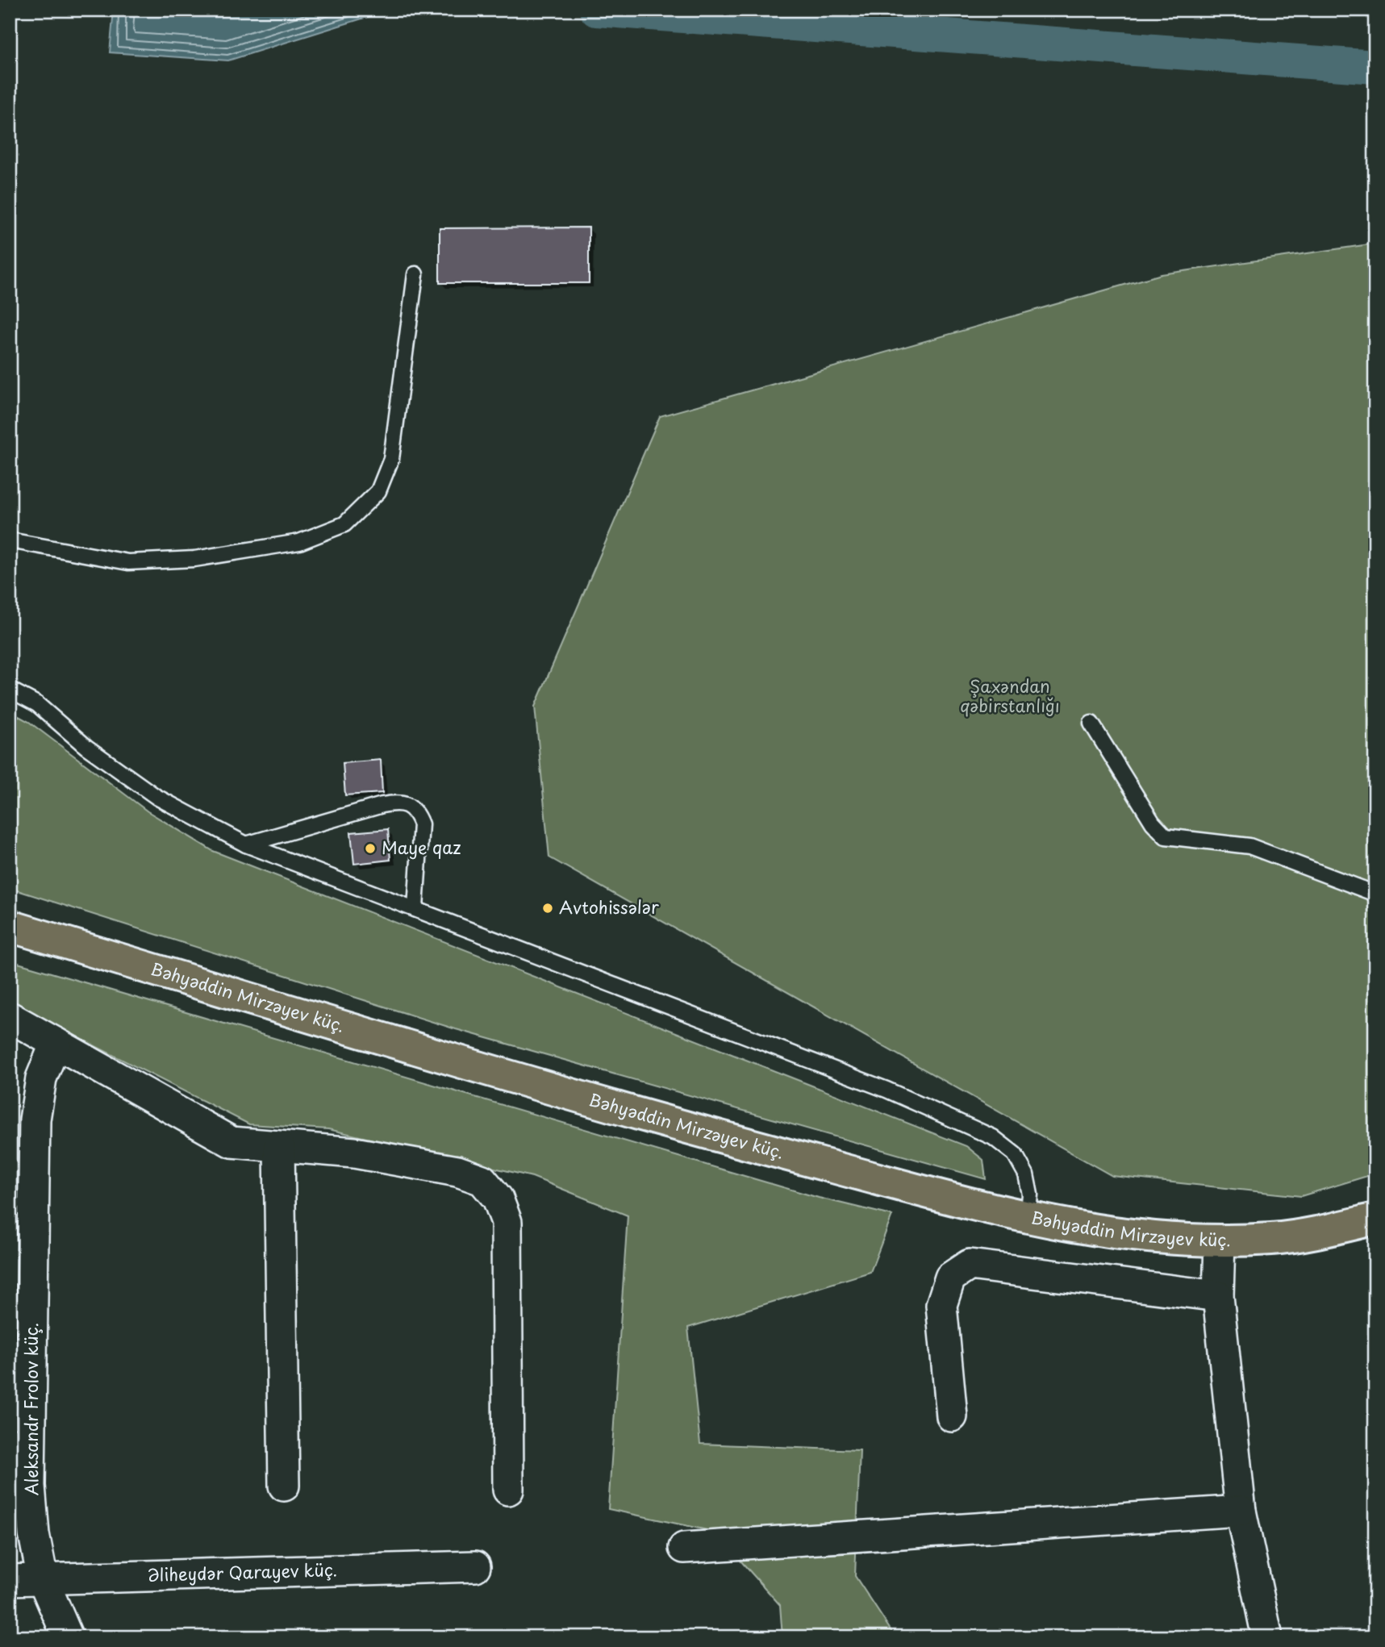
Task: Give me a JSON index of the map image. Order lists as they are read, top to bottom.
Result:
{
  "streets": {
    "highway": ["Bəhyəddin Mirzəyev küç."],
    "street": ["Aleksandr Frolov küç.", "Əliheydər Qarayev küç."]
  },
  "crossings": [
    ["Aleksandr Frolov küç.", "Əliheydər Qarayev küç."]
  ],
  "parks": ["Şaxəndan qəbirstanlığı"],
  "places": ["Maye qaz", "Avtohissələr"]
}
